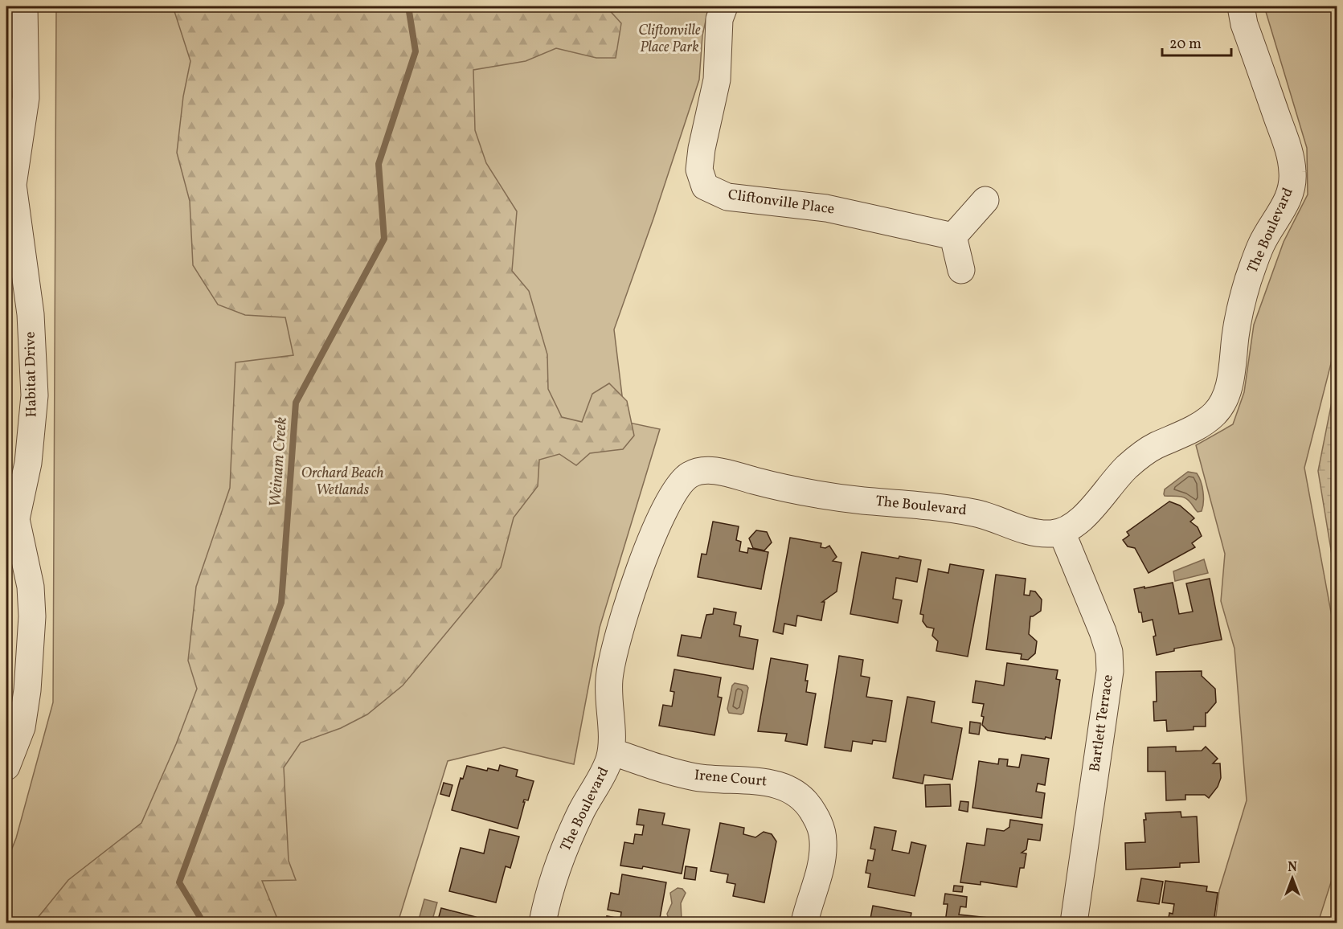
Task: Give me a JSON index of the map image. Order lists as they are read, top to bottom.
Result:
{
  "streets": {
    "street": [
      "Cliftonville Place",
      "The Boulevard",
      "Habitat Drive",
      "Bartlett Terrace",
      "Irene Court"
    ]
  },
  "crossings": [
    ["The Boulevard", "Bartlett Terrace"],
    ["The Boulevard", "Irene Court"]
  ],
  "water": ["Weinam Creek"],
  "parks": ["Cliftonville Place Park", "Orchard Beach Wetlands"],
  "scale_bar": "20 m",
  "north": "top"
}
